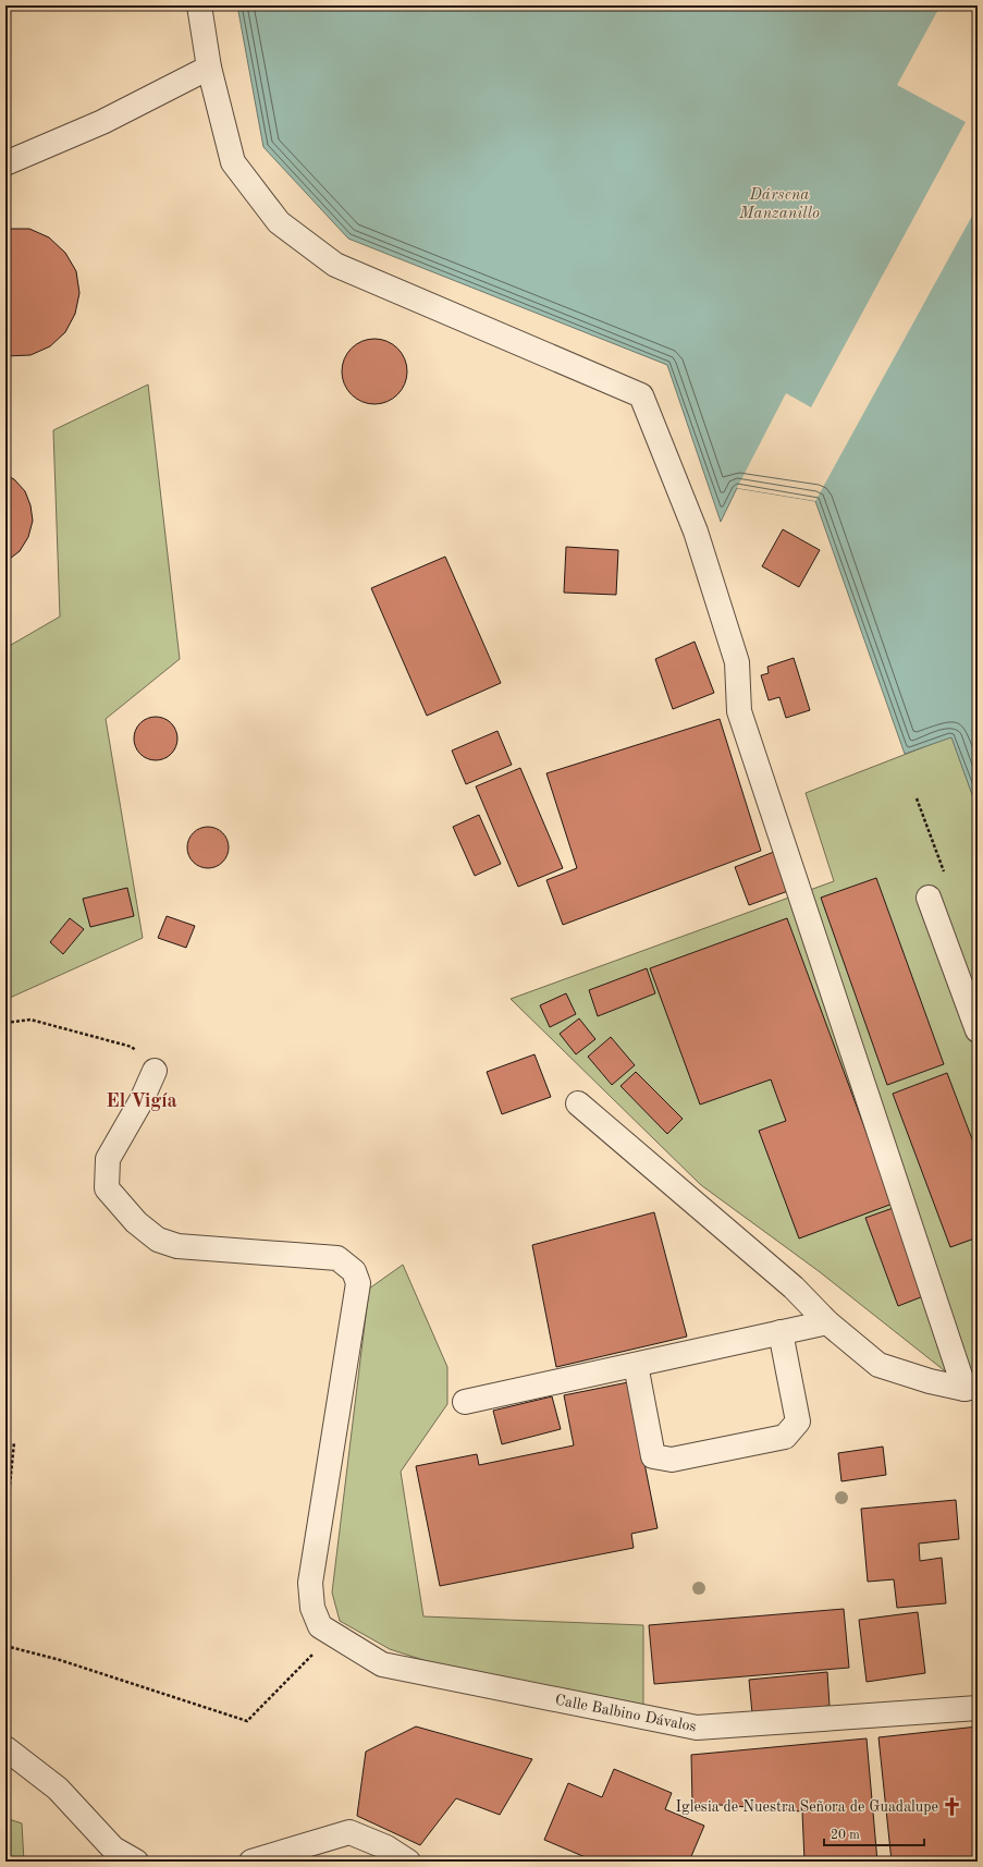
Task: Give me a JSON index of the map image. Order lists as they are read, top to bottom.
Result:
{
  "streets": {
    "street": ["Calle Balbino Dávalos"]
  },
  "districts": ["El Vigía"],
  "water": ["Dársena Manzanillo"],
  "places": {
    "church": ["Iglesia de Nuestra Señora de Guadalupe"]
  },
  "scale_bar": "20 m"
}
